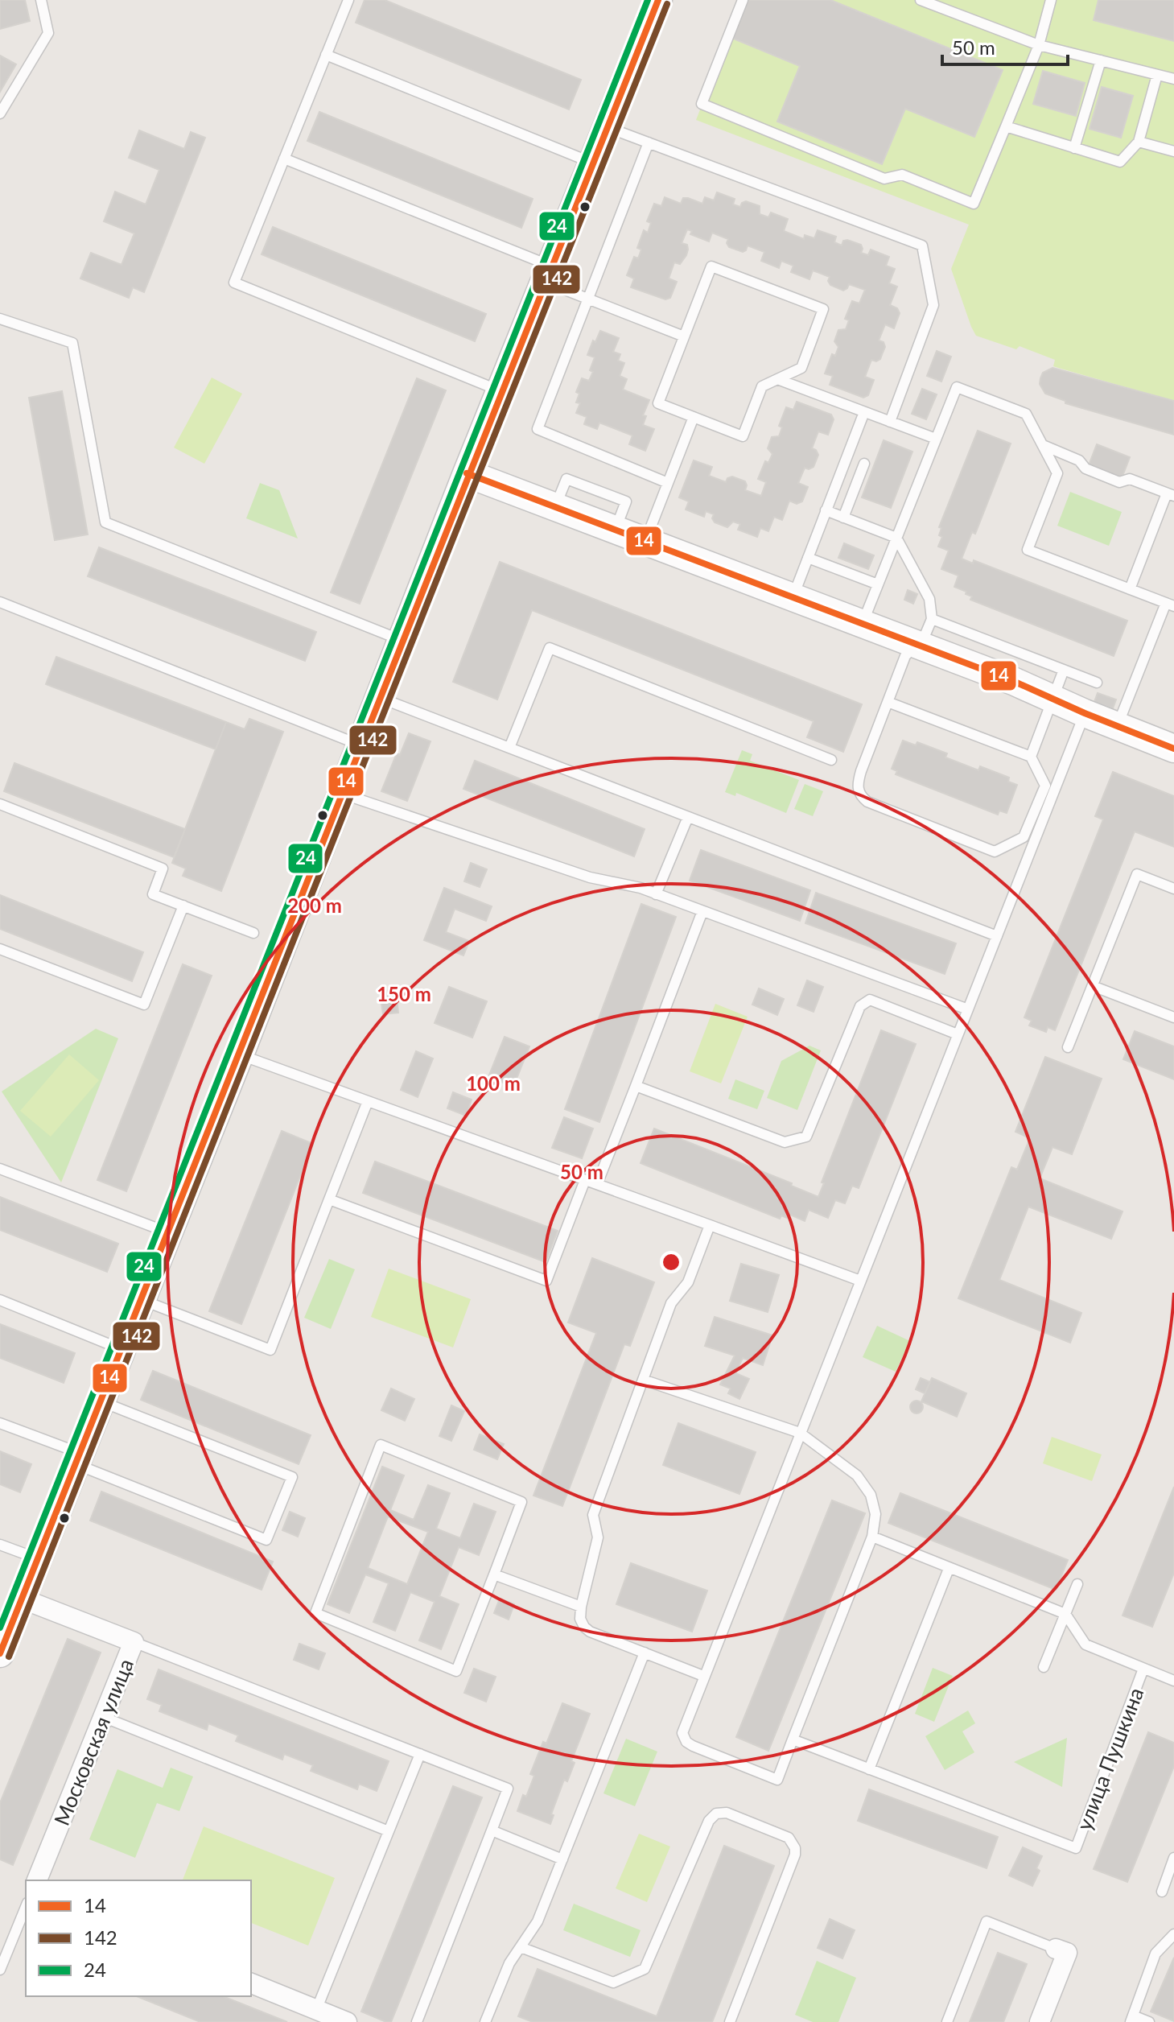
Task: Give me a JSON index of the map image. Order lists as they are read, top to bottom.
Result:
{
  "streets": {
    "street": ["Московская улица"],
    "lane": ["улица Пушкина"]
  },
  "lines": ["transit line 14", "transit line 24", "transit line 142"],
  "legend": ["14", "142", "24"],
  "scale_bar": "50 m",
  "rings": [
    "200 m",
    "150 m",
    "100 m",
    "50 m"
  ]
}
